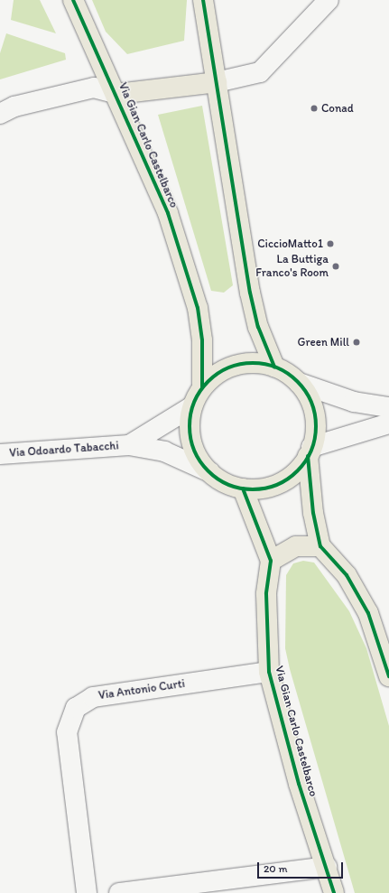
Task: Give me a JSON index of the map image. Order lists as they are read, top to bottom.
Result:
{
  "streets": {
    "main road": ["Via Gian Carlo Castelbarco"],
    "street": ["Via Odoardo Tabacchi", "Via Antonio Curti"]
  },
  "crossings": [
    ["Via Gian Carlo Castelbarco", "Via Odoardo Tabacchi"],
    ["Via Gian Carlo Castelbarco", "Via Antonio Curti"]
  ],
  "places": [
    "Conad",
    "CiccioMatto1",
    "La Buttiga Franco's Room",
    "Green Mill"
  ],
  "scale_bar": "20 m"
}
